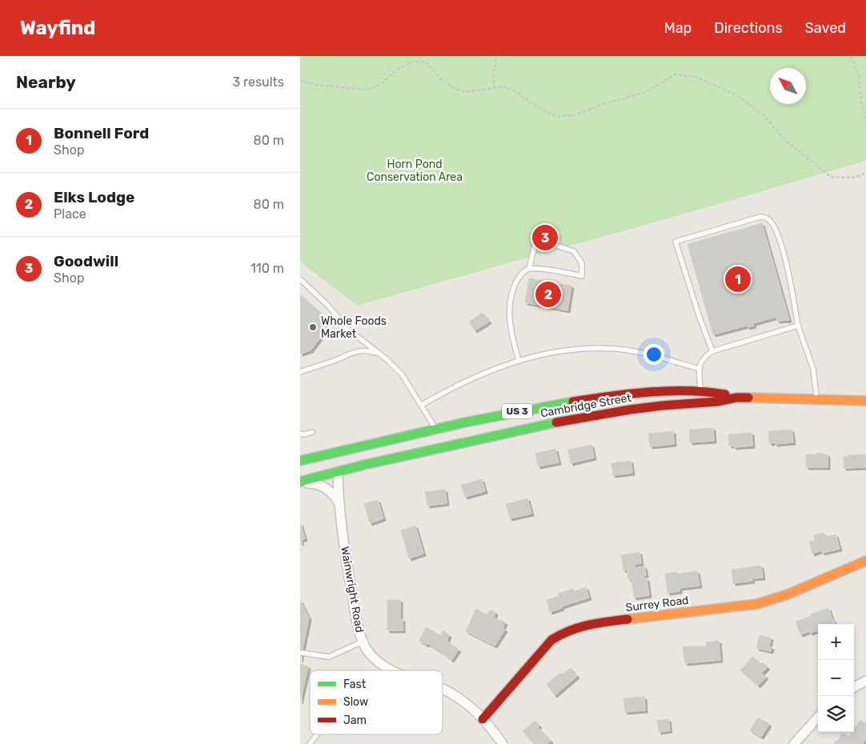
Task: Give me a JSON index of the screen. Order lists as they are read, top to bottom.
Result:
{
  "streets": {
    "main road": ["Cambridge Street", "US 3", "Surrey Road"],
    "street": ["Wainwright Road"]
  },
  "crossings": [
    ["Cambridge Street", "Wainwright Road"],
    ["Wainwright Road", "Surrey Road"]
  ],
  "parks": ["Horn Pond Conservation Area"],
  "places": ["Whole Foods Market"],
  "legend": ["Fast", "Slow", "Jam"],
  "north": "top left",
  "page": {
    "header": "Wayfind",
    "nav": ["Map", "Directions", "Saved"],
    "heading": ["Nearby", "3 results"],
    "list": [
      {
        "mark": "1",
        "name": "Bonnell Ford",
        "note": "Shop",
        "value": "80 m"
      },
      {
        "mark": "2",
        "name": "Elks Lodge",
        "note": "Place",
        "value": "80 m"
      },
      {
        "mark": "3",
        "name": "Goodwill",
        "note": "Shop",
        "value": "110 m"
      }
    ],
    "pins": ["3", "1", "2"],
    "map_buttons": ["+", "−"]
  }
}
